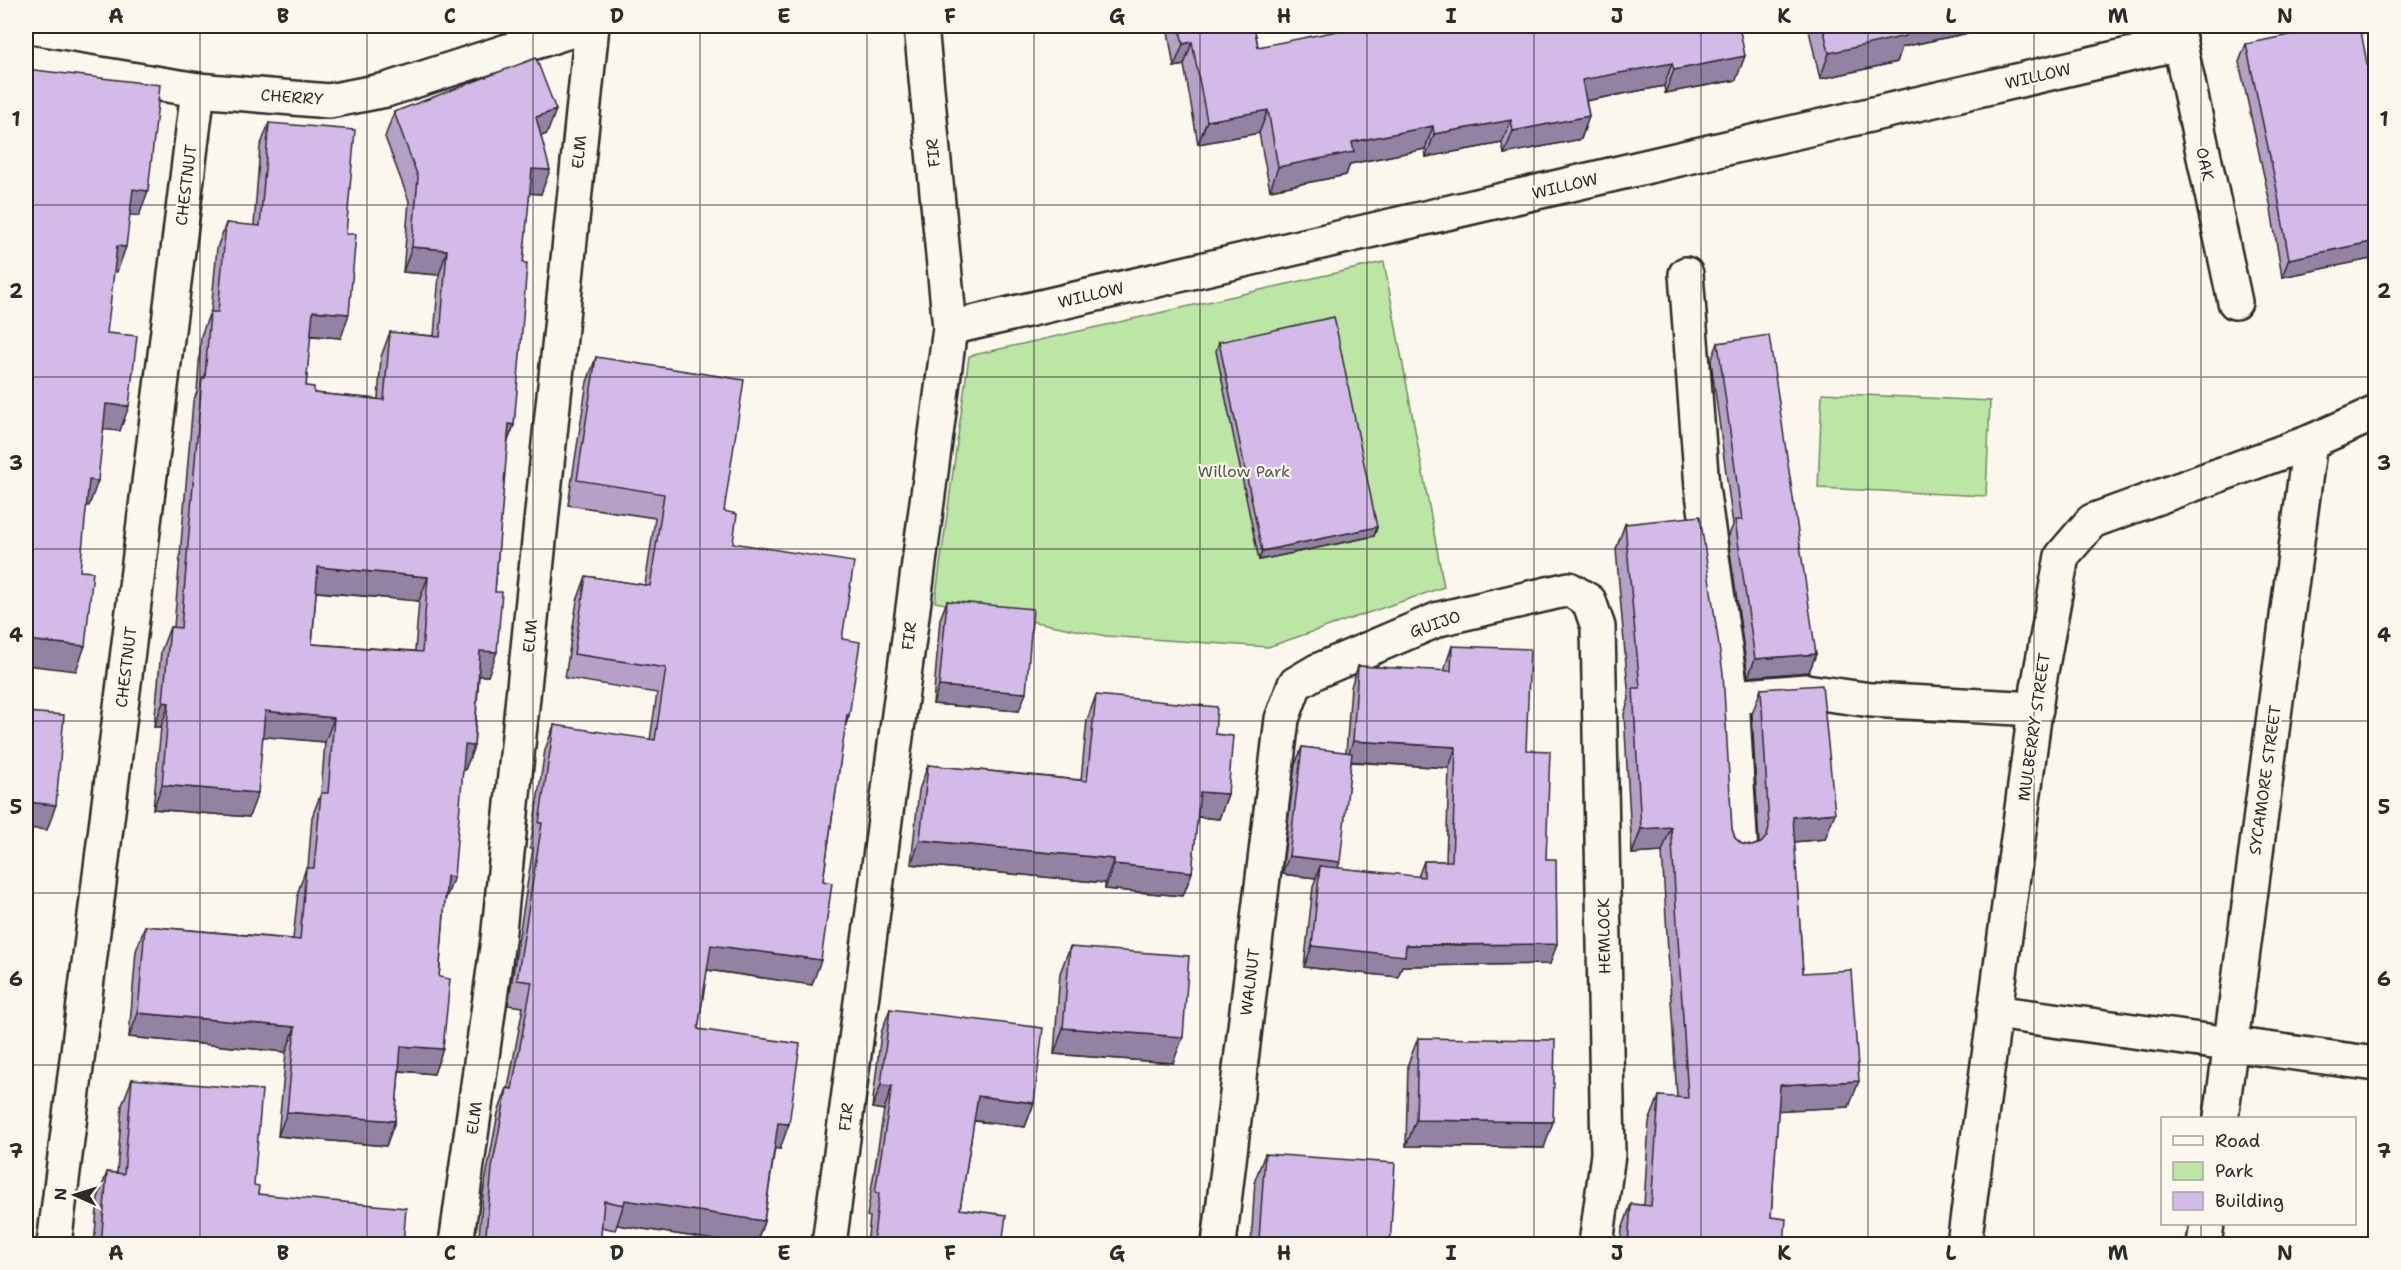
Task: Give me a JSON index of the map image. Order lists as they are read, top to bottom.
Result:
{
  "streets": {
    "street": [
      "WILLOW",
      "CHERRY",
      "ELM",
      "FIR",
      "OAK",
      "CHESTNUT",
      "GUIJO",
      "MULBERRY STREET",
      "SYCAMORE STREET",
      "HEMLOCK",
      "WALNUT"
    ]
  },
  "crossings": [
    ["WILLOW", "FIR"],
    ["WILLOW", "OAK"],
    ["CHERRY", "CHESTNUT"],
    ["GUIJO", "HEMLOCK"],
    ["GUIJO", "WALNUT"],
    ["MULBERRY STREET", "SYCAMORE STREET"]
  ],
  "parks": ["Willow Park"],
  "legend": ["Road", "Park", "Building"],
  "north": "left",
  "grid": {
    "columns": [
      "A",
      "B",
      "C",
      "D",
      "E",
      "F",
      "G",
      "H",
      "I",
      "J",
      "K",
      "L",
      "M",
      "N"
    ],
    "rows": [
      "1",
      "2",
      "3",
      "4",
      "5",
      "6",
      "7"
    ]
  }
}
